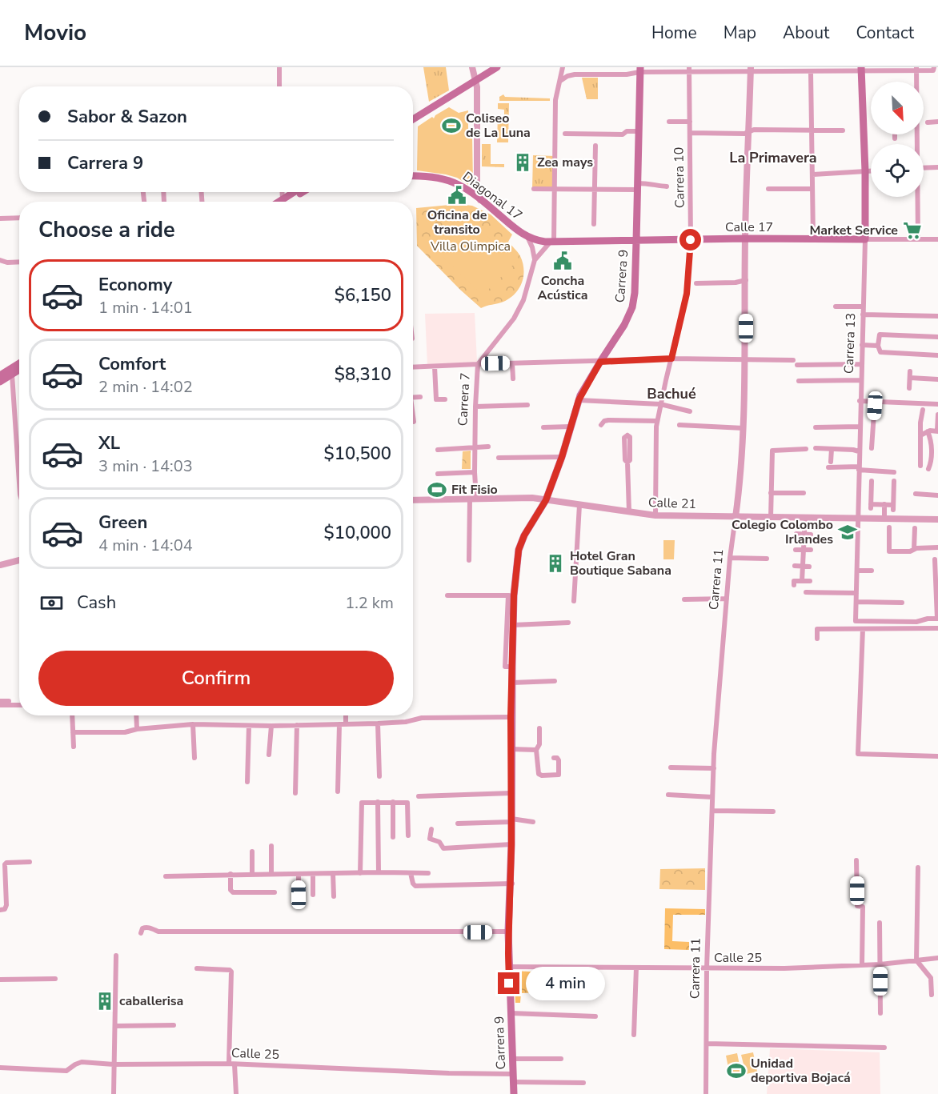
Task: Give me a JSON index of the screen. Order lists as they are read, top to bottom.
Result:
{
  "streets": {
    "main road": [
      "Diagonal 17",
      "Calle 17",
      "Carrera 9",
      "Carrera 13"
    ],
    "street": [
      "Carrera 10",
      "Carrera 7",
      "Calle 21",
      "Carrera 11",
      "Calle 25"
    ]
  },
  "crossings": [
    ["Carrera 10", "Calle 17"],
    ["Carrera 10", "Calle 21"],
    ["Diagonal 17", "Calle 17"],
    ["Calle 17", "Carrera 9"],
    ["Calle 17", "Carrera 13"],
    ["Calle 17", "Carrera 7"],
    ["Calle 17", "Carrera 11"],
    ["Carrera 9", "Calle 21"],
    ["Carrera 9", "Calle 25"],
    ["Carrera 13", "Calle 21"],
    ["Carrera 7", "Calle 21"],
    ["Calle 21", "Carrera 11"],
    ["Carrera 11", "Calle 25"]
  ],
  "districts": ["La Primavera", "Bachué"],
  "parks": ["Villa Olimpica"],
  "places": {
    "sports": ["Coliseo de La Luna", "Fit Fisio", "Unidad deportiva Bojacá"],
    "building": ["Zea mays", "Hotel Gran Boutique Sabana", "caballerisa"],
    "public building": ["Oficina de transito", "Concha Acústica"],
    "supermarket": ["Market Service"],
    "school or university": ["Colegio Colombo Irlandes"]
  },
  "north": "bottom right",
  "page": {
    "header": "Movio",
    "nav": [
      "Home",
      "Map",
      "About",
      "Contact"
    ],
    "banner": ["Sabor & Sazon", "Carrera 9"],
    "heading": "Choose a ride",
    "list": [
      {
        "name": "Economy",
        "note": "1 min · 14:01",
        "value": "$6,150"
      },
      {
        "name": "Comfort",
        "note": "2 min · 14:02",
        "value": "$8,310"
      },
      {
        "name": "XL",
        "note": "3 min · 14:03",
        "value": "$10,500"
      },
      {
        "name": "Green",
        "note": "4 min · 14:04",
        "value": "$10,000"
      }
    ],
    "pay": ["Cash", "1.2 km"],
    "buttons": "Confirm",
    "bubble": "4 min"
  }
}
